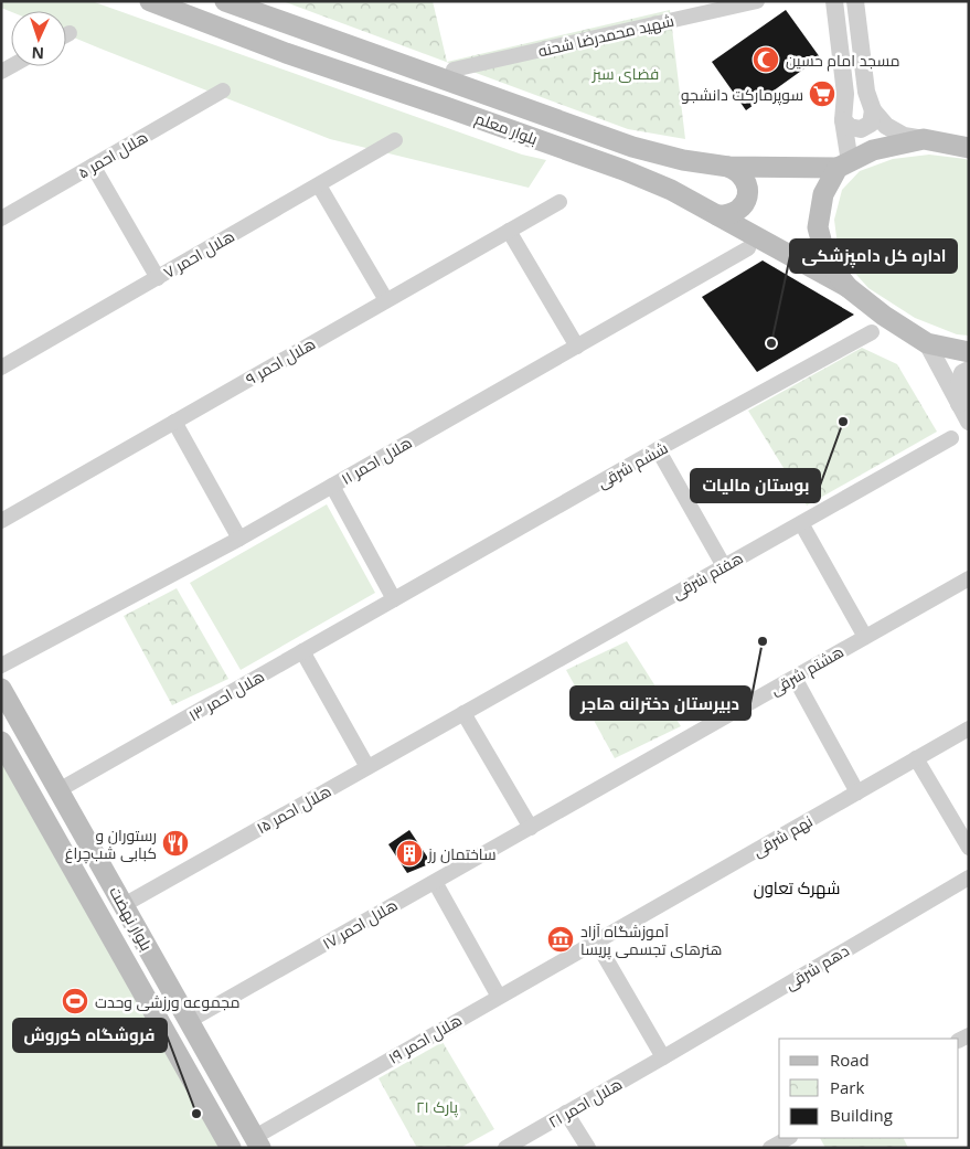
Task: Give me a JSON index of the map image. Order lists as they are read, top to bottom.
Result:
{
  "streets": {
    "main road": ["بلوار معلم", "بلوار نهضت"],
    "street": [
      "شهید محمدرضا شحنه",
      "هلال احمر ۵",
      "هلال احمر ۷",
      "هلال احمر ۹",
      "هلال احمر ۱۱",
      "ششم شرقی",
      "هفتم شرقی",
      "هشتم شرقی",
      "هلال احمر ۱۳",
      "هلال احمر ۱۵",
      "نهم شرقی",
      "هلال احمر ۱۷",
      "دهم شرقی",
      "هلال احمر ۱۹",
      "هلال احمر ۲۱"
    ]
  },
  "crossings": [
    ["ششم شرقی", "هلال احمر ۱۳"],
    ["هفتم شرقی", "هلال احمر ۱۵"],
    ["هشتم شرقی", "هلال احمر ۱۷"],
    ["هلال احمر ۱۳", "بلوار نهضت"],
    ["هلال احمر ۱۵", "بلوار نهضت"],
    ["نهم شرقی", "هلال احمر ۱۹"],
    ["بلوار نهضت", "هلال احمر ۱۷"],
    ["بلوار نهضت", "هلال احمر ۱۹"],
    ["دهم شرقی", "هلال احمر ۲۱"]
  ],
  "districts": ["شهرک تعاون"],
  "parks": ["فضای سبز", "پارک ۲۱"],
  "places": {
    "mosque": ["مسجد امام حسین"],
    "supermarket": ["سوپرمارکت دانشجو"],
    "other": [
      "اداره کل دامپزشکی",
      "بوستان مالیات",
      "دبیرستان دخترانه هاجر",
      "فروشگاه کوروش"
    ],
    "restaurant": ["رستوران و کبابی شب‌چراغ"],
    "building": ["ساختمان رز"],
    "museum": ["آموزشگاه آزاد هنرهای تجسمی پریسا"],
    "sports": ["مجموعه ورزشی وحدت"]
  },
  "legend": ["Road", "Park", "Building"],
  "north": "bottom"
}
